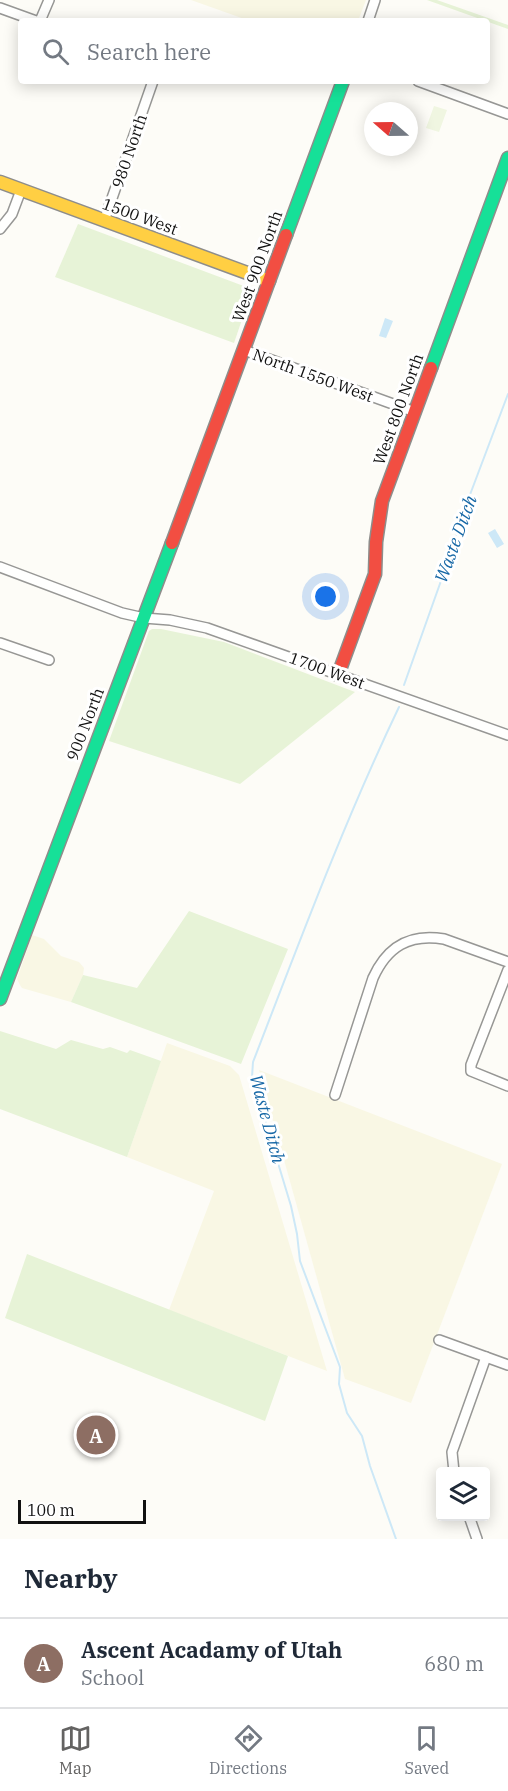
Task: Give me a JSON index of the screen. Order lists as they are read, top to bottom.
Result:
{
  "streets": {
    "street": [
      "980 North",
      "1500 West",
      "West 900 North",
      "North 1550 West",
      "West 800 North",
      "1700 West",
      "900 North"
    ]
  },
  "crossings": [
    ["980 North", "1500 West"],
    ["1500 West", "West 900 North"],
    ["West 900 North", "North 1550 West"],
    ["West 900 North", "900 North"],
    ["North 1550 West", "West 800 North"],
    ["West 800 North", "1700 West"],
    ["1700 West", "900 North"]
  ],
  "water": ["Waste Ditch"],
  "scale_bar": "100 m",
  "north": "left",
  "page": {
    "search": "Search here",
    "pins": "A",
    "scale": "100 m",
    "heading": "Nearby",
    "list": [
      {
        "mark": "A",
        "name": "Ascent Acadamy of Utah",
        "note": "School",
        "value": "680 m"
      }
    ],
    "nav": ["Map", "Directions", "Saved"]
  }
}
